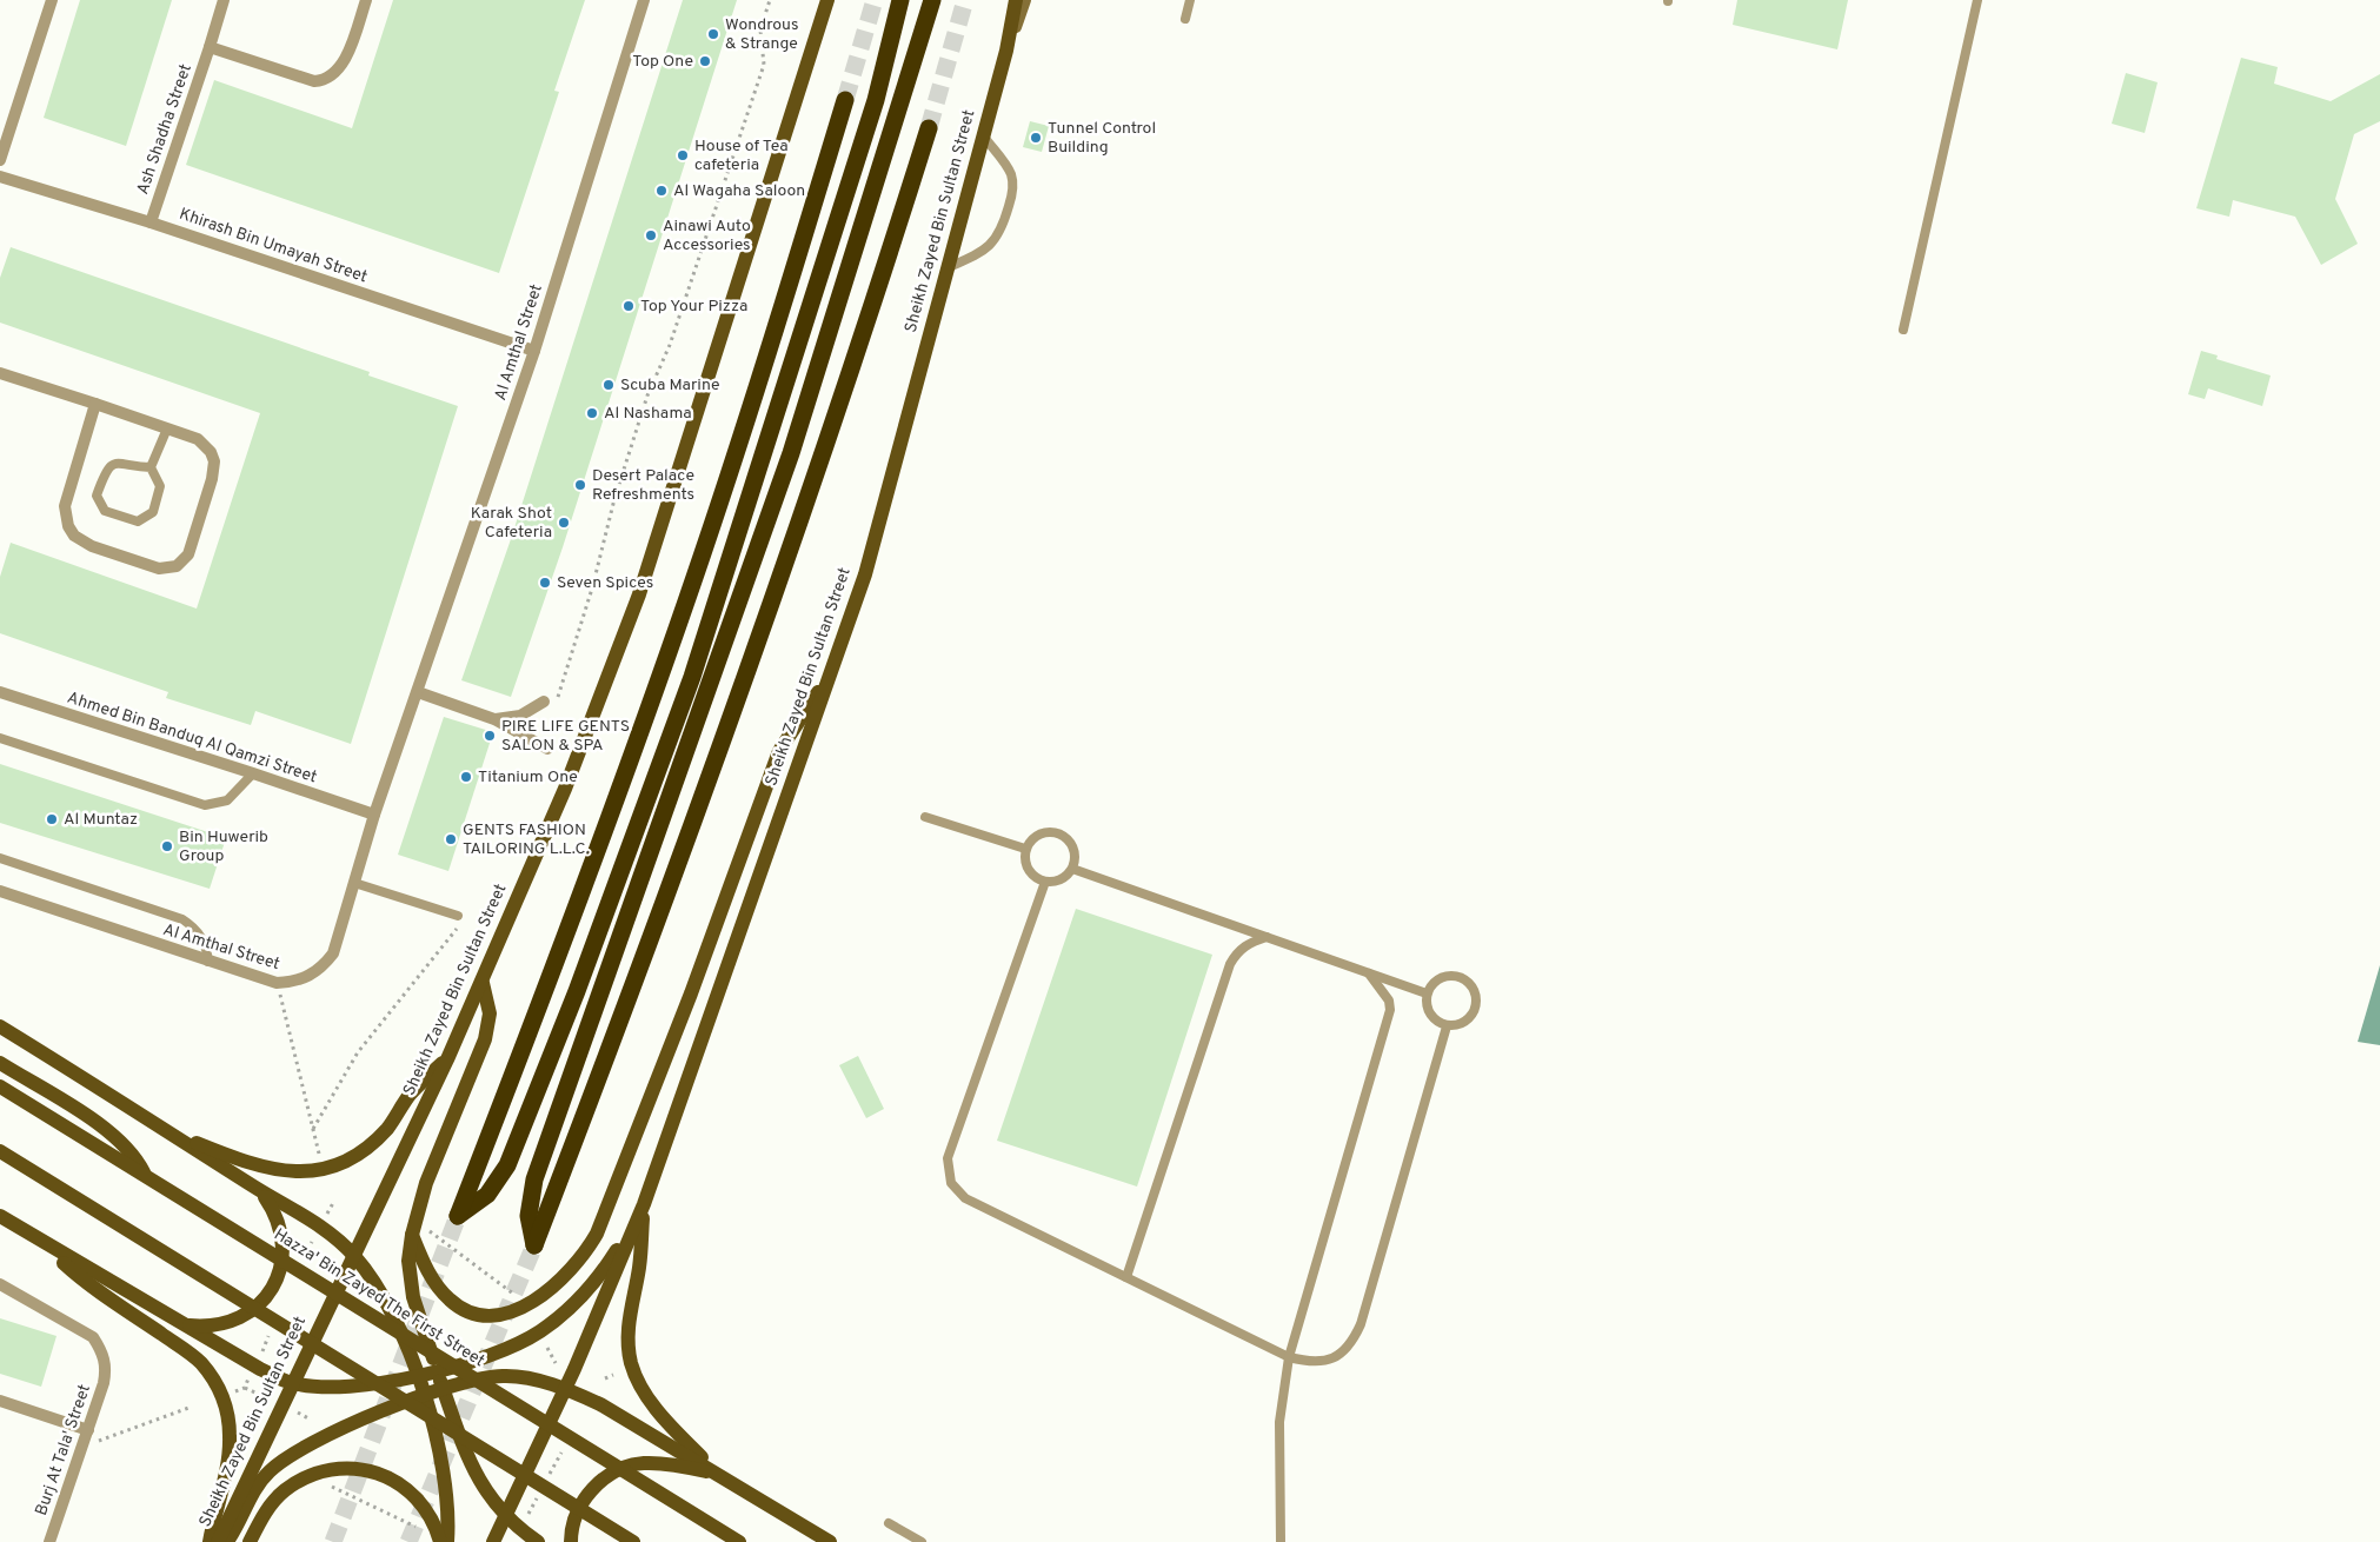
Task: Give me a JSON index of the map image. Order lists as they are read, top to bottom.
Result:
{
  "streets": {
    "main road": ["Sheikh Zayed Bin Sultan Street", "Hazza' Bin Zayed The First Street"],
    "street": [
      "Ash Shadha Street",
      "Khirash Bin Umayah Street",
      "Al Amthal Street",
      "Ahmed Bin Banduq Al Qamzi Street",
      "Burj At Tala' Street"
    ]
  },
  "crossings": [
    ["Ash Shadha Street", "Khirash Bin Umayah Street"],
    ["Khirash Bin Umayah Street", "Al Amthal Street"],
    ["Al Amthal Street", "Ahmed Bin Banduq Al Qamzi Street"]
  ],
  "places": [
    "Wondrous & Strange",
    "Top One",
    "Tunnel Control Building",
    "House of Tea cafeteria",
    "Al Wagaha Saloon",
    "Ainawi Auto Accessories",
    "Top Your Pizza",
    "Scuba Marine",
    "Al Nashama",
    "Desert Palace Refreshments",
    "Karak Shot Cafeteria",
    "Seven Spices",
    "PIRE LIFE GENTS SALON & SPA",
    "Titanium One",
    "Al Muntaz",
    "GENTS FASHION TAILORING L.L.C.",
    "Bin Huwerib Group"
  ]
}
